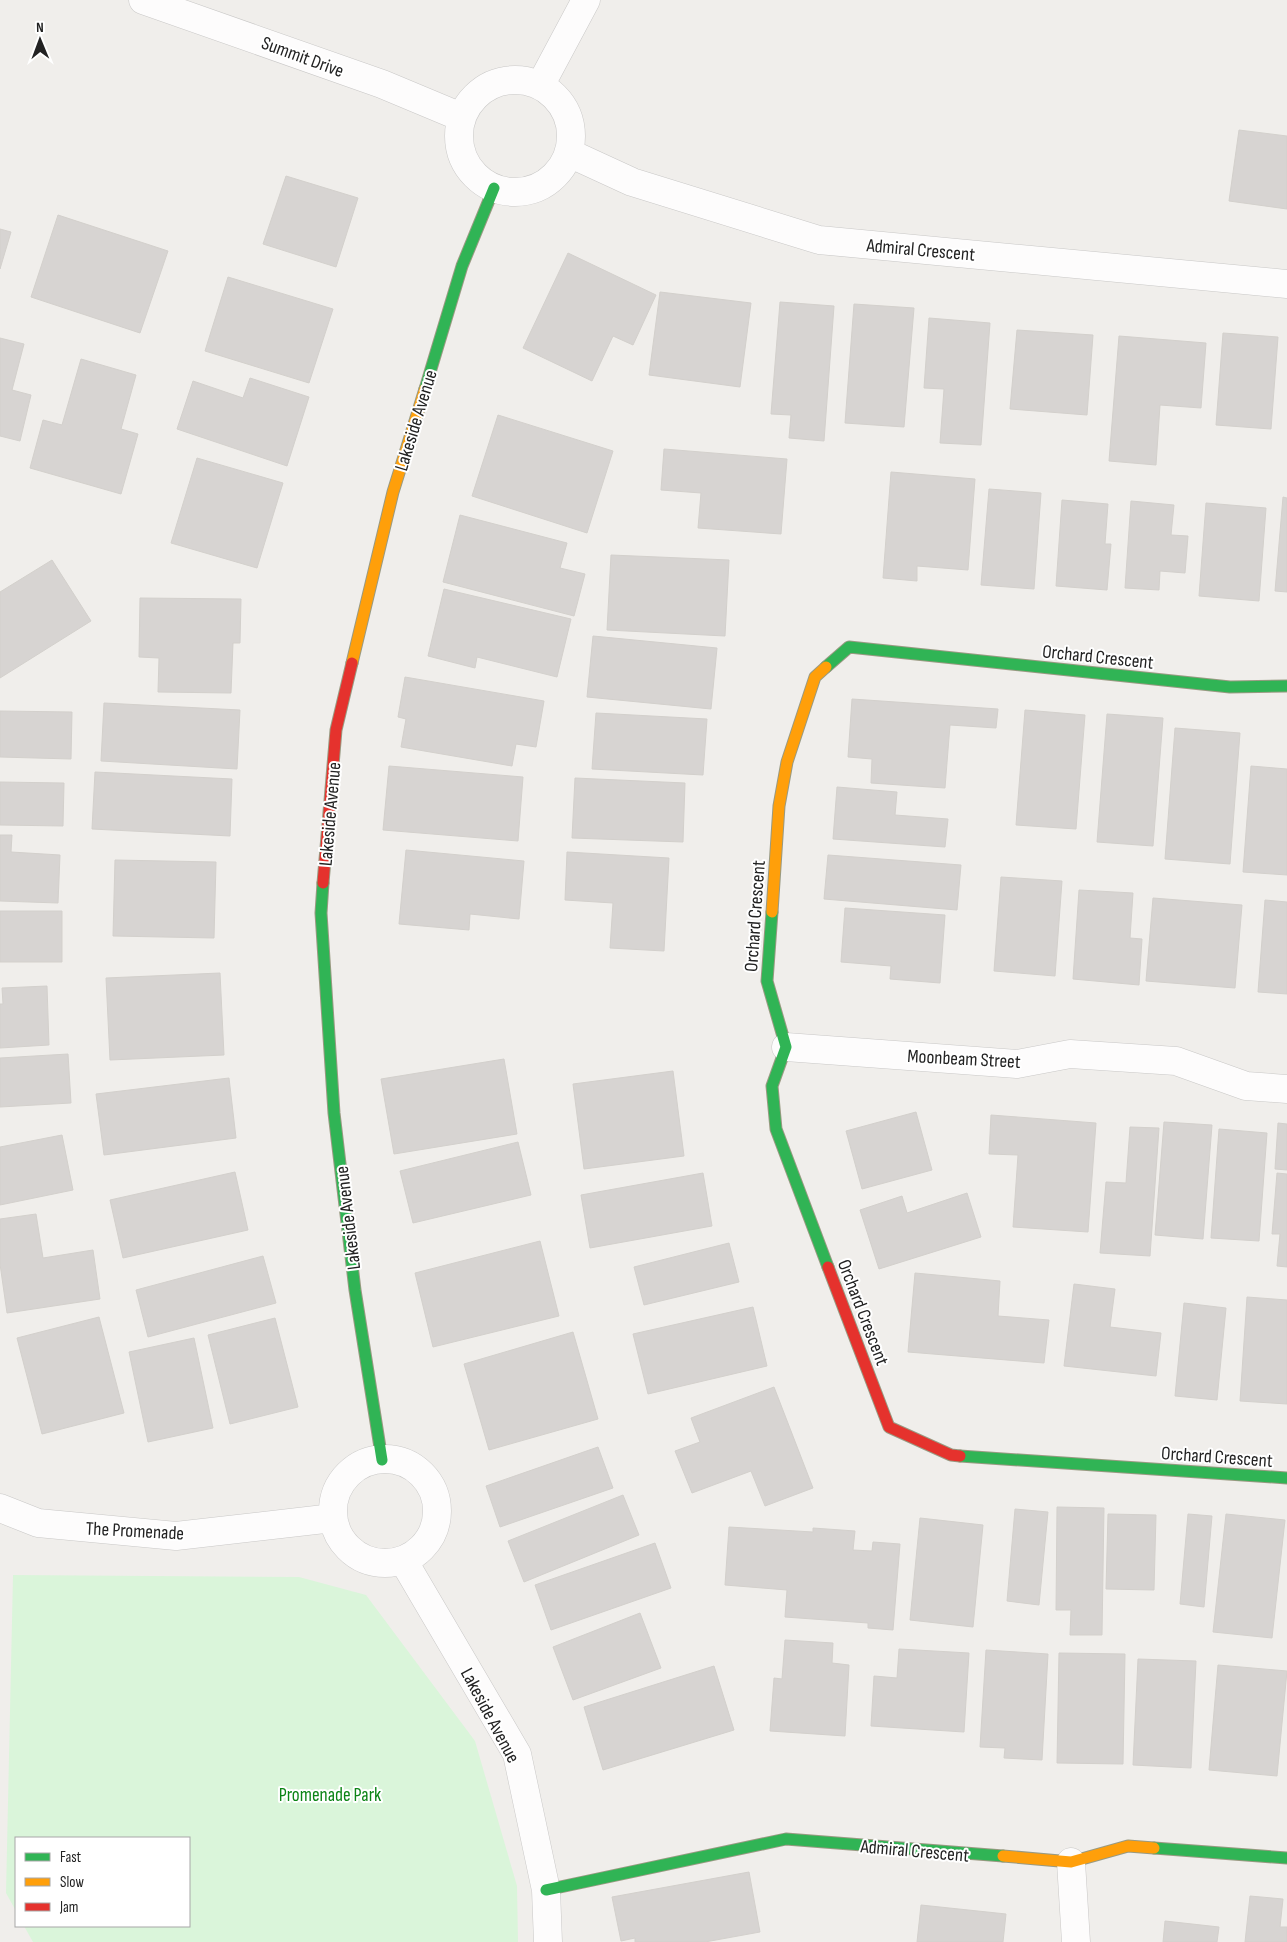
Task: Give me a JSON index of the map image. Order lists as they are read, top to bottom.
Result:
{
  "streets": {
    "street": [
      "Summit Drive",
      "Admiral Crescent",
      "Lakeside Avenue",
      "Orchard Crescent",
      "Moonbeam Street",
      "The Promenade"
    ]
  },
  "crossings": [
    ["Summit Drive", "Admiral Crescent"],
    ["Summit Drive", "Lakeside Avenue"],
    ["Admiral Crescent", "Lakeside Avenue"],
    ["Lakeside Avenue", "The Promenade"],
    ["Orchard Crescent", "Moonbeam Street"]
  ],
  "parks": ["Promenade Park"],
  "legend": ["Fast", "Slow", "Jam"],
  "north": "top"
}
